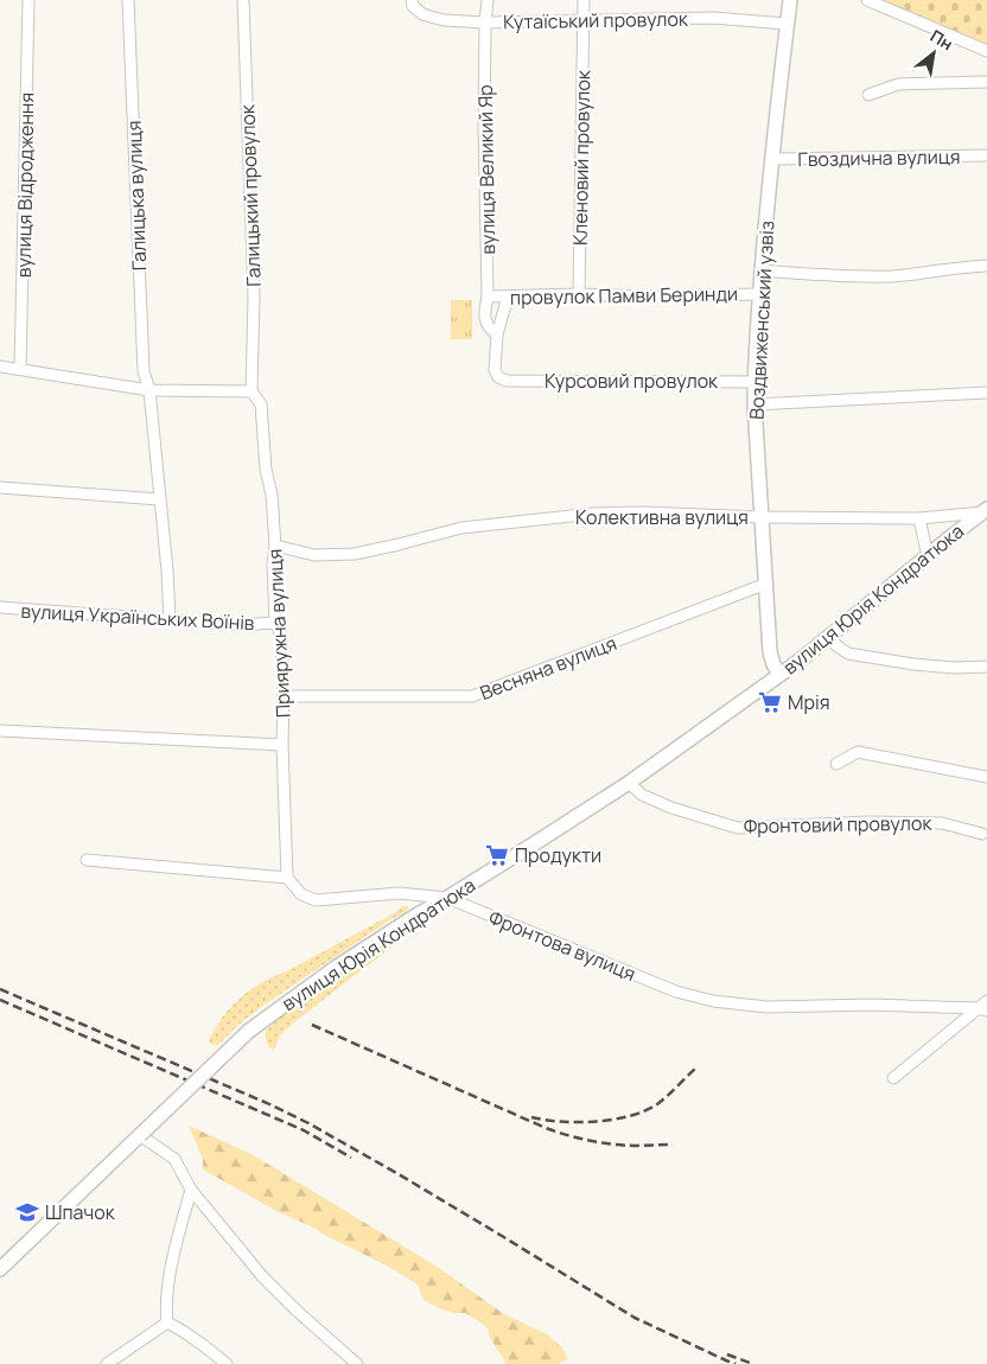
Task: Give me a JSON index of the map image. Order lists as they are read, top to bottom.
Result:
{
  "streets": {
    "street": [
      "Кутаїський провулок",
      "Кленовий провулок",
      "Гвоздична вулиця",
      "вулиця Великий Яр",
      "вулиця Відродження",
      "Галицька вулиця",
      "Галицький провулок",
      "провулок Памви Беринди",
      "Воздвиженський узвіз",
      "Курсовий провулок",
      "Колективна вулиця",
      "вулиця Юрія Кондратюка",
      "вулиця Українських Воїнів",
      "Прияружна вулиця",
      "Весняна вулиця",
      "Фронтовий провулок",
      "Фронтова вулиця"
    ]
  },
  "crossings": [
    ["Кутаїський провулок", "Кленовий провулок"],
    ["Кутаїський провулок", "вулиця Великий Яр"],
    ["Кутаїський провулок", "Воздвиженський узвіз"],
    ["Кленовий провулок", "провулок Памви Беринди"],
    ["Гвоздична вулиця", "Воздвиженський узвіз"],
    ["вулиця Великий Яр", "провулок Памви Беринди"],
    ["вулиця Великий Яр", "Курсовий провулок"],
    ["Галицька вулиця", "вулиця Українських Воїнів"],
    ["Галицький провулок", "Прияружна вулиця"],
    ["провулок Памви Беринди", "Воздвиженський узвіз"],
    ["Воздвиженський узвіз", "Курсовий провулок"],
    ["Воздвиженський узвіз", "Колективна вулиця"],
    ["Воздвиженський узвіз", "вулиця Юрія Кондратюка"],
    ["Воздвиженський узвіз", "Весняна вулиця"],
    ["Колективна вулиця", "вулиця Юрія Кондратюка"],
    ["Колективна вулиця", "Прияружна вулиця"],
    ["вулиця Юрія Кондратюка", "Фронтовий провулок"],
    ["вулиця Юрія Кондратюка", "Фронтова вулиця"],
    ["вулиця Українських Воїнів", "Прияружна вулиця"],
    ["Прияружна вулиця", "Весняна вулиця"],
    ["Прияружна вулиця", "Фронтова вулиця"]
  ],
  "places": {
    "supermarket": ["Мрія", "Продукти"],
    "school or university": ["Шпачок"]
  },
  "north": "top right"
}
